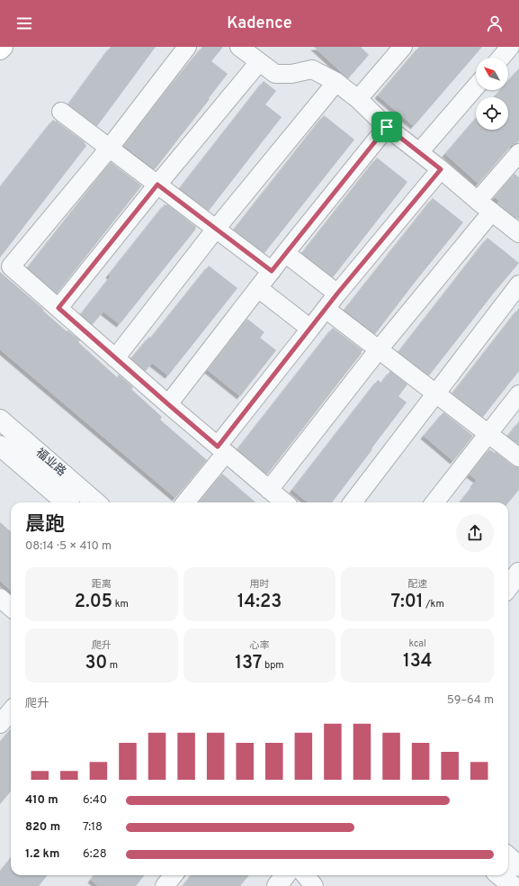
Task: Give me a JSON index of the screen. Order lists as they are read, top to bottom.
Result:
{
  "streets": {
    "street": ["福业路"]
  },
  "north": "top left",
  "page": {
    "header": "Kadence",
    "heading": ["晨跑", "08:14 · 5 × 410 m"],
    "stats": [
      ["距离", "2.05 km"],
      ["用时", "14:23"],
      ["配速", "7:01 /km"],
      ["爬升", "30 m"],
      ["心率", "137 bpm"],
      ["kcal", "134"]
    ],
    "chart": ["爬升", "59–64 m"],
    "list": [
      {
        "name": "410 m",
        "note": "6:40"
      },
      {
        "name": "820 m",
        "note": "7:18"
      },
      {
        "name": "1.2 km",
        "note": "6:28"
      }
    ]
  }
}
